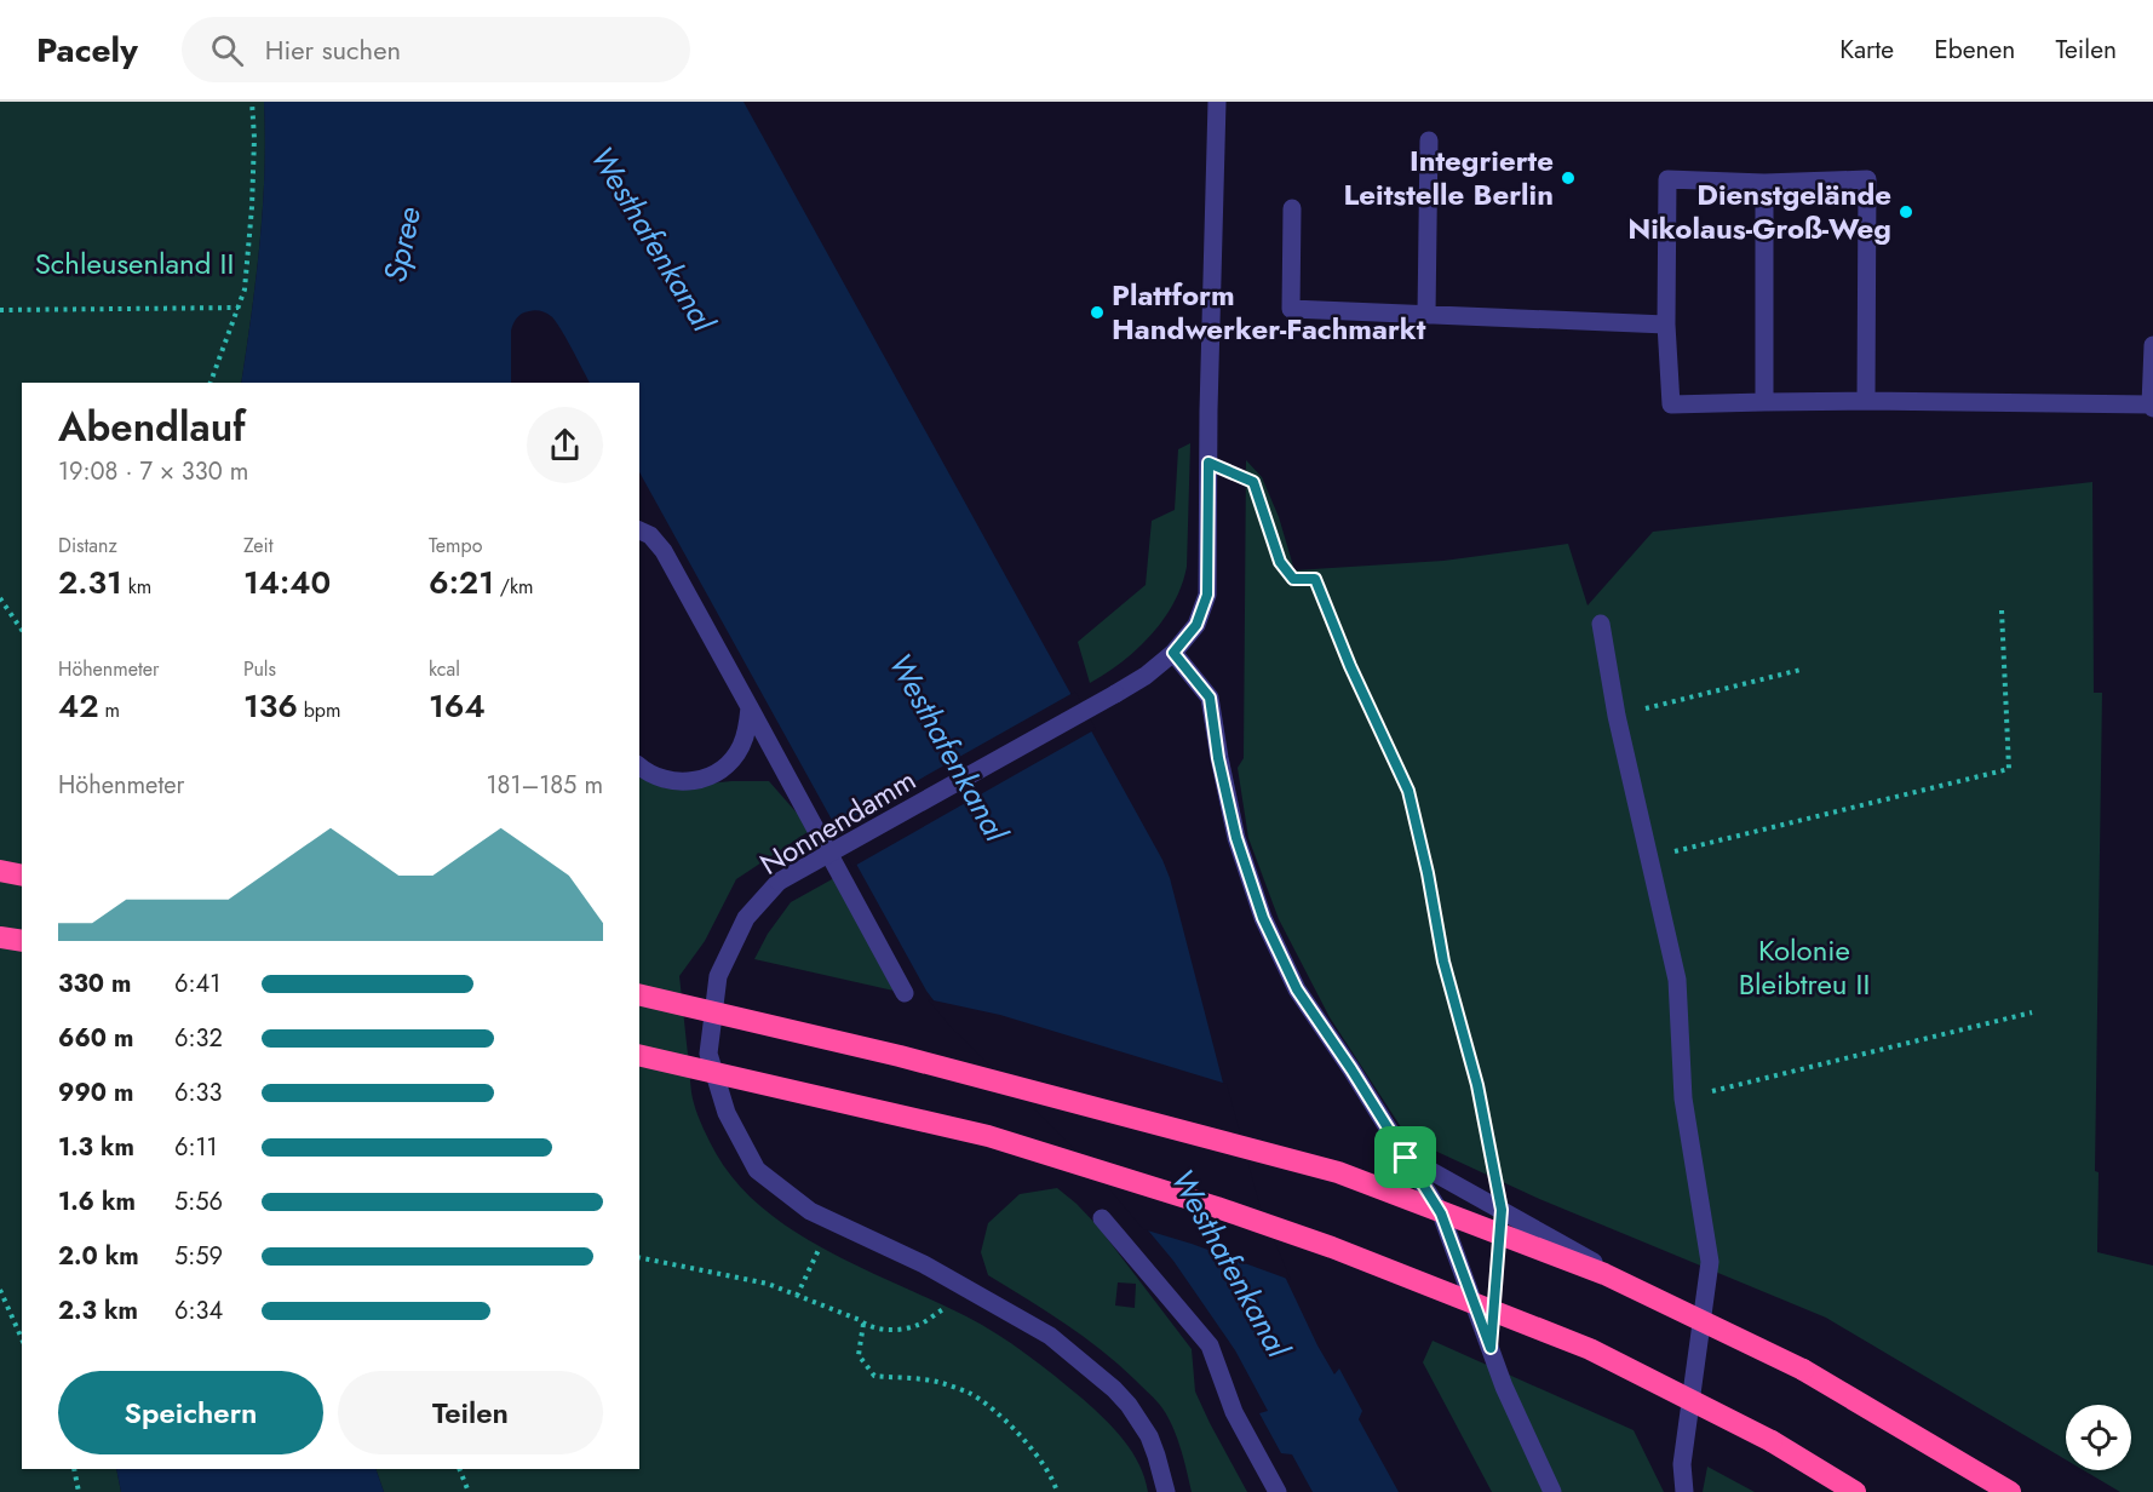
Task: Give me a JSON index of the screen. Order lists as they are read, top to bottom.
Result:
{
  "streets": {
    "street": ["Nonnendamm"]
  },
  "water": ["Westhafenkanal", "Spree"],
  "parks": ["Schleusenland II", "Kolonie Bleibtreu II"],
  "places": ["Integrierte Leitstelle Berlin", "Dienstgelände Nikolaus-Groß-Weg", "Plattform Handwerker-Fachmarkt"],
  "page": {
    "header": "Pacely",
    "search": "Hier suchen",
    "nav": ["Karte", "Ebenen", "Teilen"],
    "heading": ["Abendlauf", "19:08 · 7 × 330 m"],
    "stats": [
      ["Distanz", "2.31 km"],
      ["Zeit", "14:40"],
      ["Tempo", "6:21 /km"],
      ["Höhenmeter", "42 m"],
      ["Puls", "136 bpm"],
      ["kcal", "164"]
    ],
    "chart": ["Höhenmeter", "181–185 m"],
    "list": [
      {
        "name": "330 m",
        "note": "6:41"
      },
      {
        "name": "660 m",
        "note": "6:32"
      },
      {
        "name": "990 m",
        "note": "6:33"
      },
      {
        "name": "1.3 km",
        "note": "6:11"
      },
      {
        "name": "1.6 km",
        "note": "5:56"
      },
      {
        "name": "2.0 km",
        "note": "5:59"
      },
      {
        "name": "2.3 km",
        "note": "6:34"
      }
    ],
    "buttons": ["Speichern", "Teilen"]
  }
}
